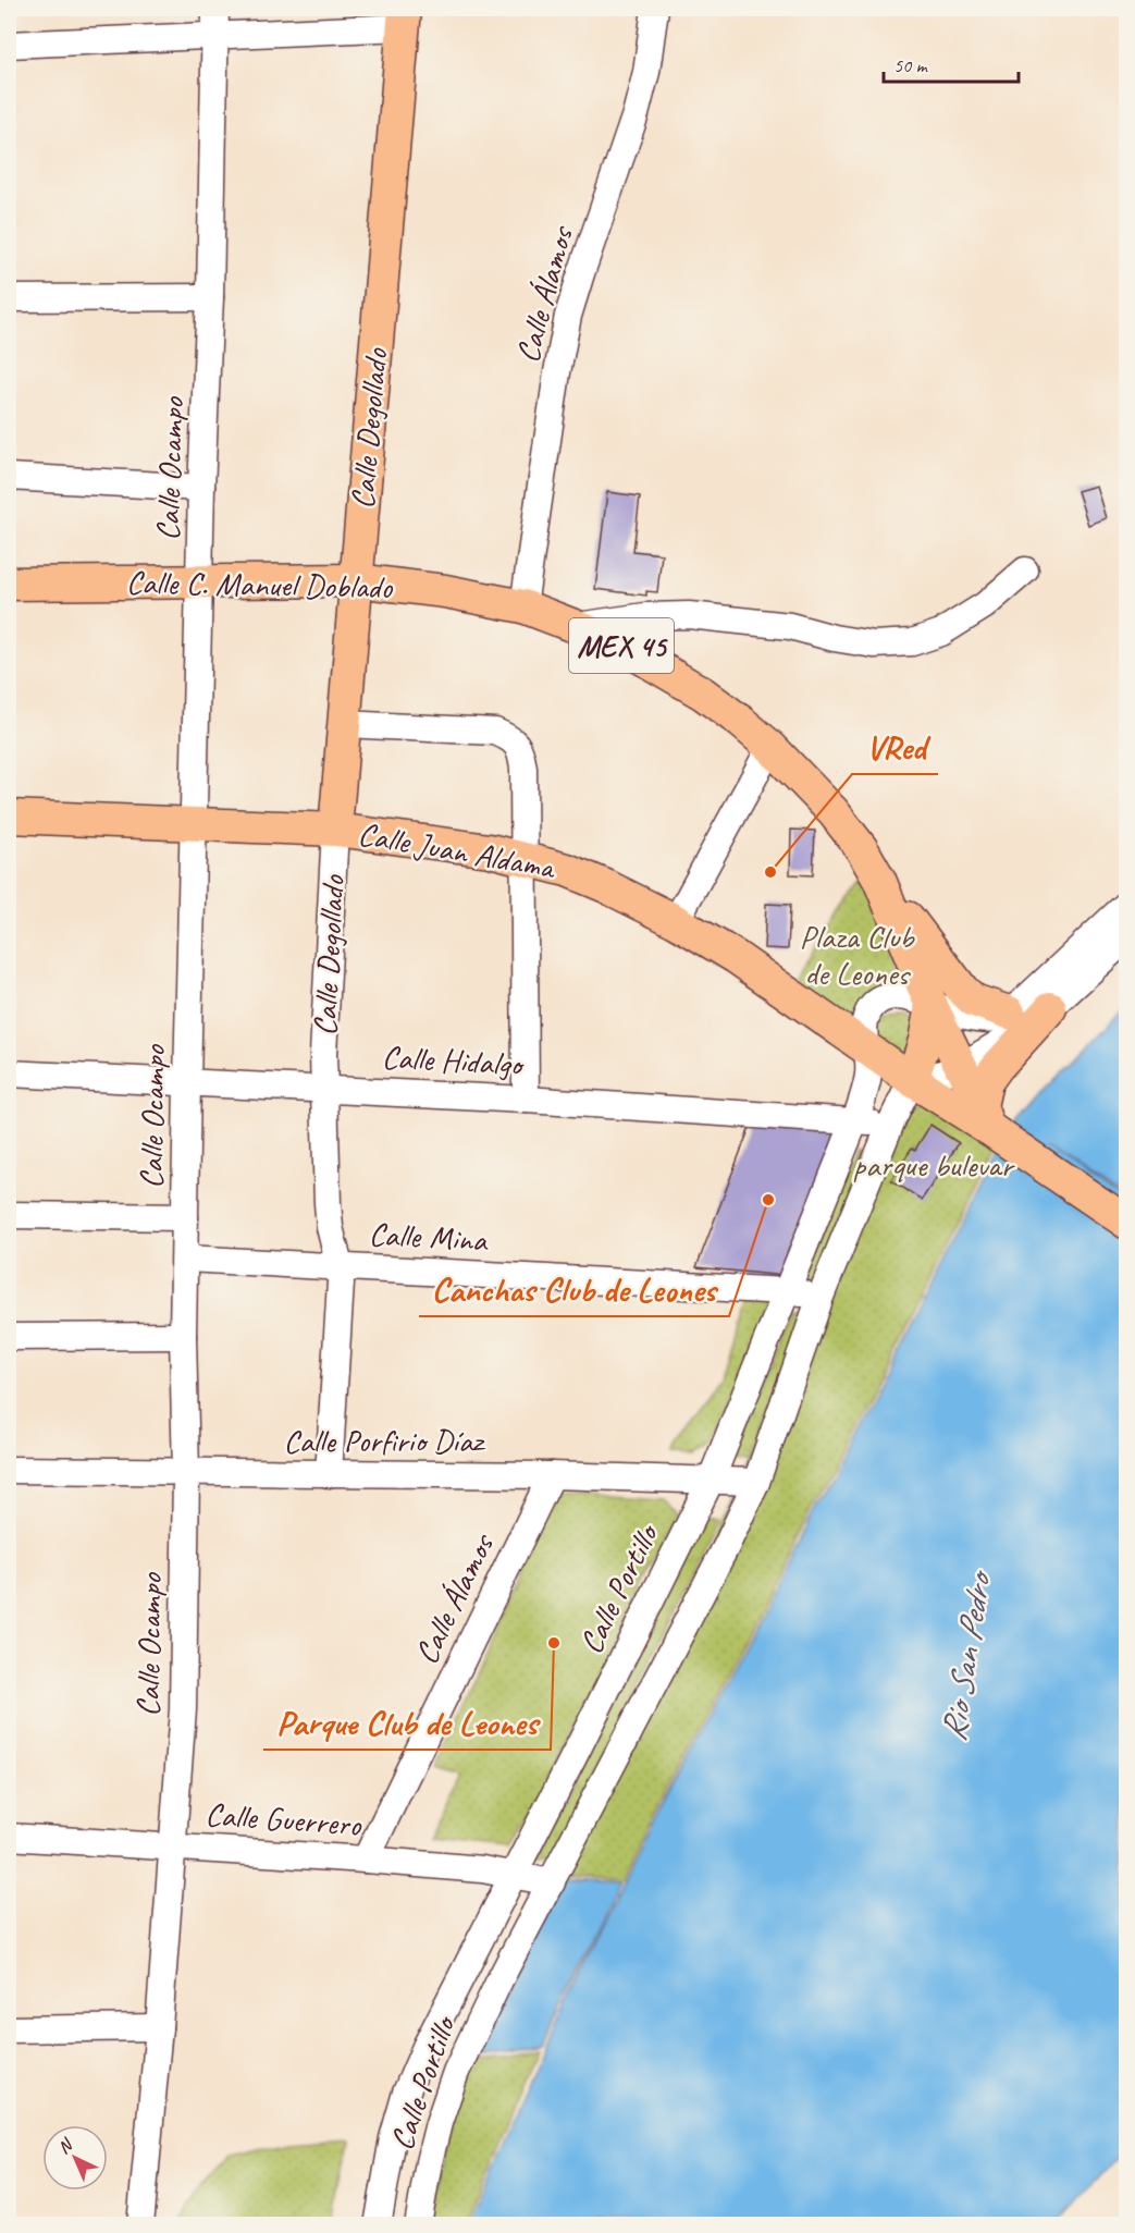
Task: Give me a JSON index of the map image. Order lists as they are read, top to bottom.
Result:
{
  "streets": {
    "main road": [
      "Calle Degollado",
      "Calle C. Manuel Doblado",
      "MEX 45",
      "Calle Juan Aldama"
    ],
    "street": [
      "Calle Álamos",
      "Calle Ocampo",
      "Calle Hidalgo",
      "Calle Mina",
      "Calle Porfirio Díaz",
      "Calle Portillo",
      "Calle Guerrero"
    ]
  },
  "crossings": [
    ["Calle Álamos", "Calle C. Manuel Doblado"],
    ["Calle Álamos", "Calle Porfirio Díaz"],
    ["Calle Álamos", "Calle Guerrero"],
    ["Calle Degollado", "Calle C. Manuel Doblado"],
    ["Calle Degollado", "Calle Juan Aldama"],
    ["Calle Degollado", "Calle Hidalgo"],
    ["Calle Degollado", "Calle Mina"],
    ["Calle Degollado", "Calle Porfirio Díaz"],
    ["Calle Ocampo", "Calle C. Manuel Doblado"],
    ["Calle Ocampo", "Calle Juan Aldama"],
    ["Calle Ocampo", "Calle Hidalgo"],
    ["Calle Ocampo", "Calle Mina"],
    ["Calle Ocampo", "Calle Porfirio Díaz"],
    ["Calle Ocampo", "Calle Guerrero"],
    ["Calle C. Manuel Doblado", "MEX 45"],
    ["Calle C. Manuel Doblado", "Calle Juan Aldama"],
    ["Calle C. Manuel Doblado", "Calle Portillo"],
    ["MEX 45", "Calle Juan Aldama"],
    ["Calle Juan Aldama", "Calle Portillo"],
    ["Calle Hidalgo", "Calle Portillo"],
    ["Calle Mina", "Calle Portillo"],
    ["Calle Porfirio Díaz", "Calle Portillo"],
    ["Calle Portillo", "Calle Guerrero"]
  ],
  "water": ["Rio San Pedro"],
  "parks": ["Plaza Club de Leones", "parque bulevar"],
  "places": ["VRed", "Canchas Club de Leones", "Parque Club de Leones"],
  "scale_bar": "50 m",
  "north": "top left"
}
